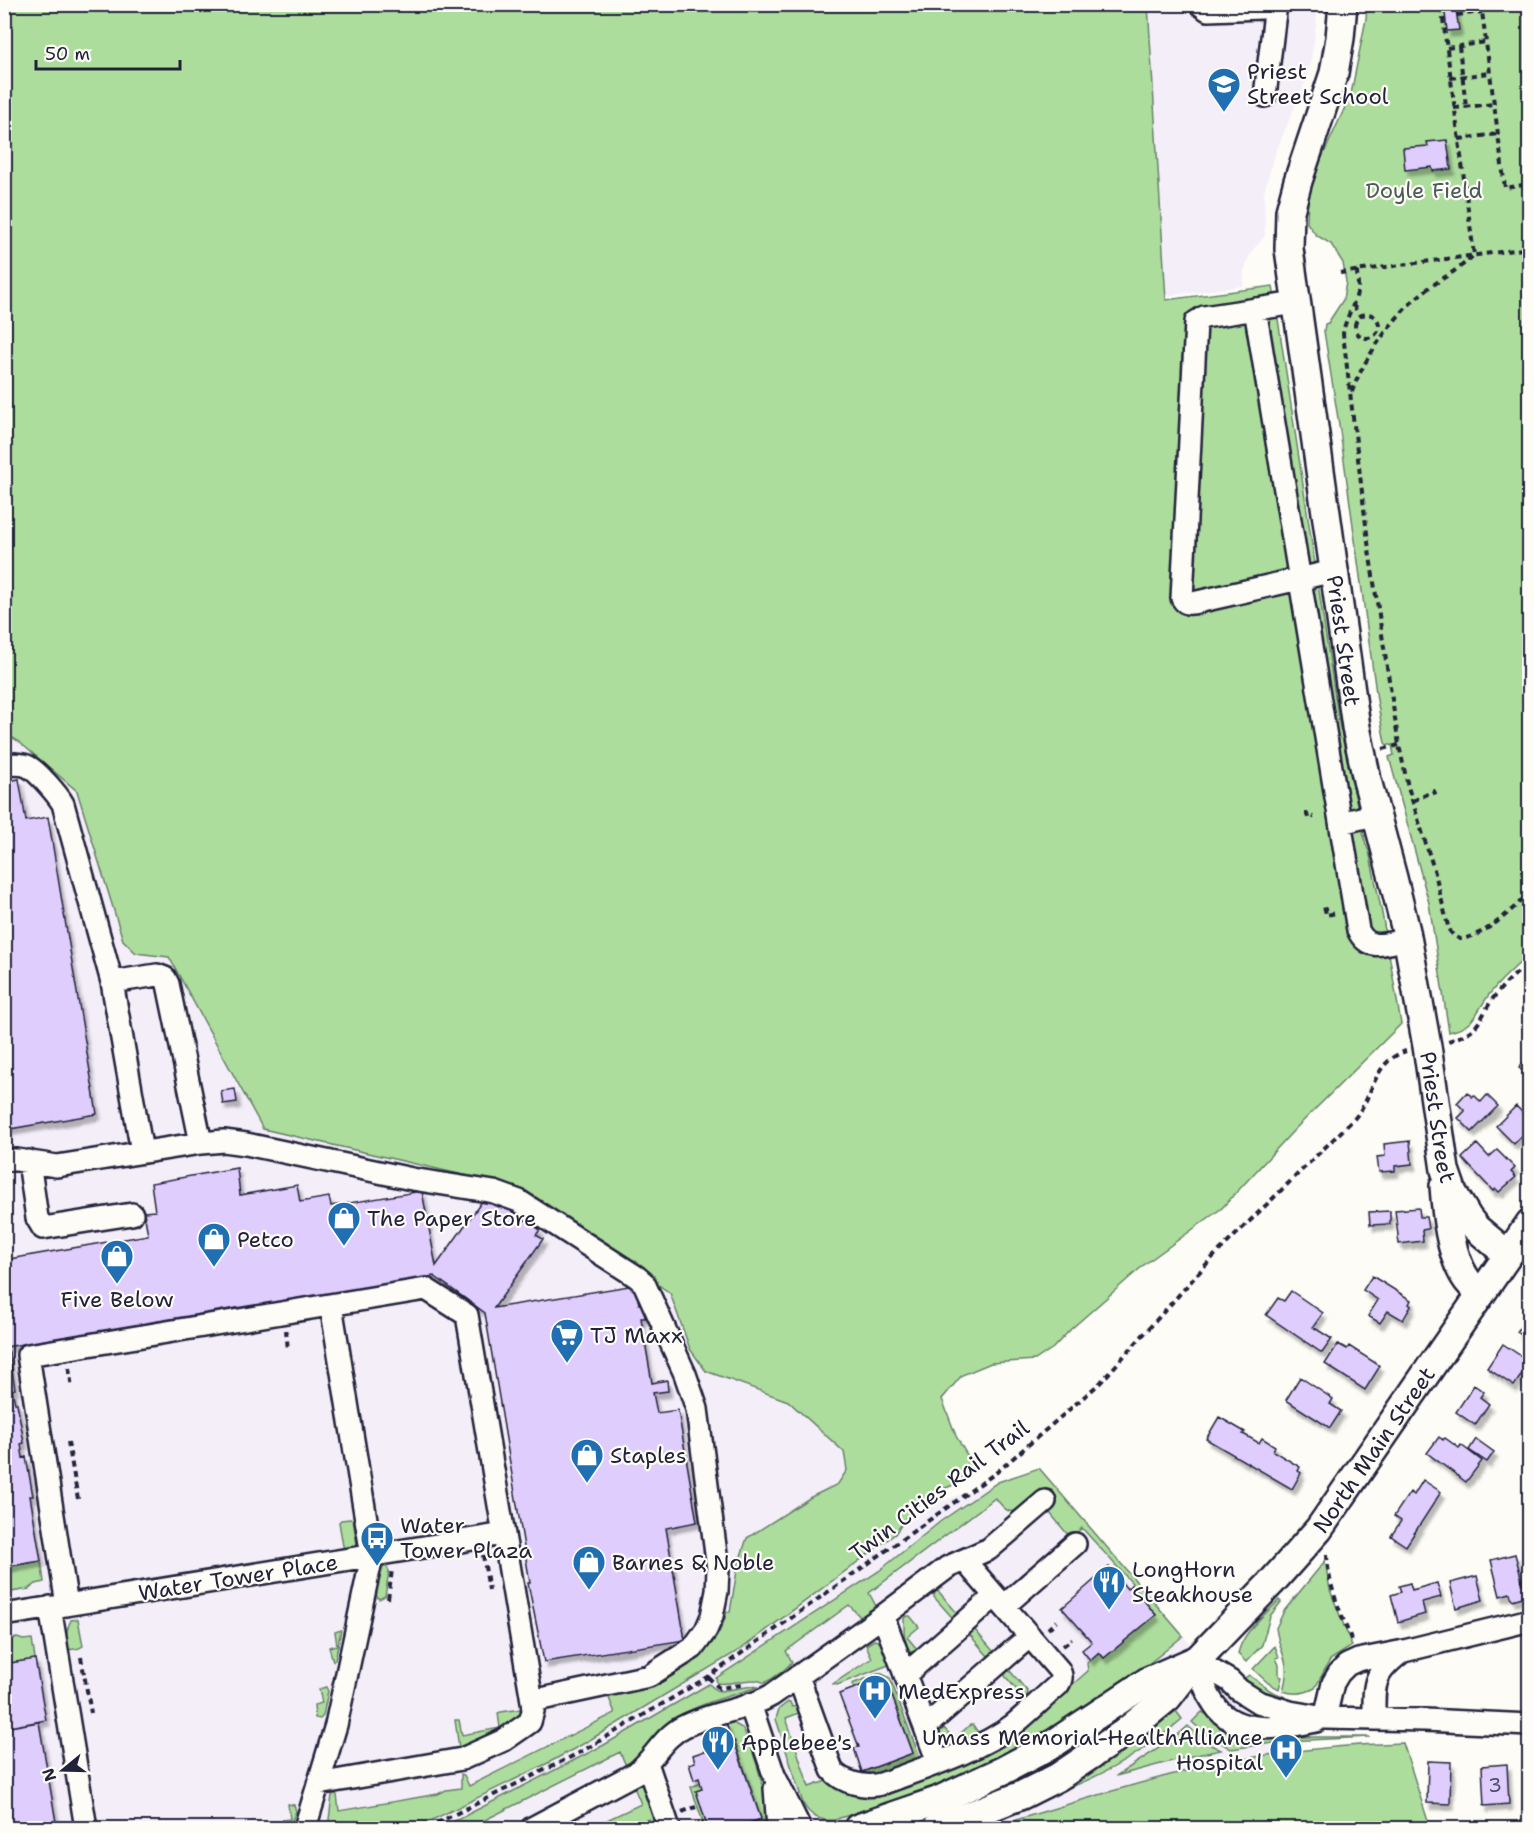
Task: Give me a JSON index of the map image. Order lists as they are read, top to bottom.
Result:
{
  "streets": {
    "main road": ["Priest Street", "North Main Street"],
    "street": ["Water Tower Place"],
    "path": ["Twin Cities Rail Trail"]
  },
  "crossings": [
    ["Priest Street", "North Main Street"]
  ],
  "parks": ["Doyle Field"],
  "places": {
    "school or university": ["Priest Street School"],
    "shop": [
      "The Paper Store",
      "Petco",
      "Five Below",
      "Staples",
      "Barnes & Noble"
    ],
    "supermarket": ["TJ Maxx"],
    "bus stop": ["Water Tower Plaza"],
    "restaurant": ["LongHorn Steakhouse", "Applebee's"],
    "hospital": ["MedExpress", "Umass Memorial-HealthAlliance Hospital"]
  },
  "house_numbers": ["3"],
  "scale_bar": "50 m",
  "north": "left"
}
